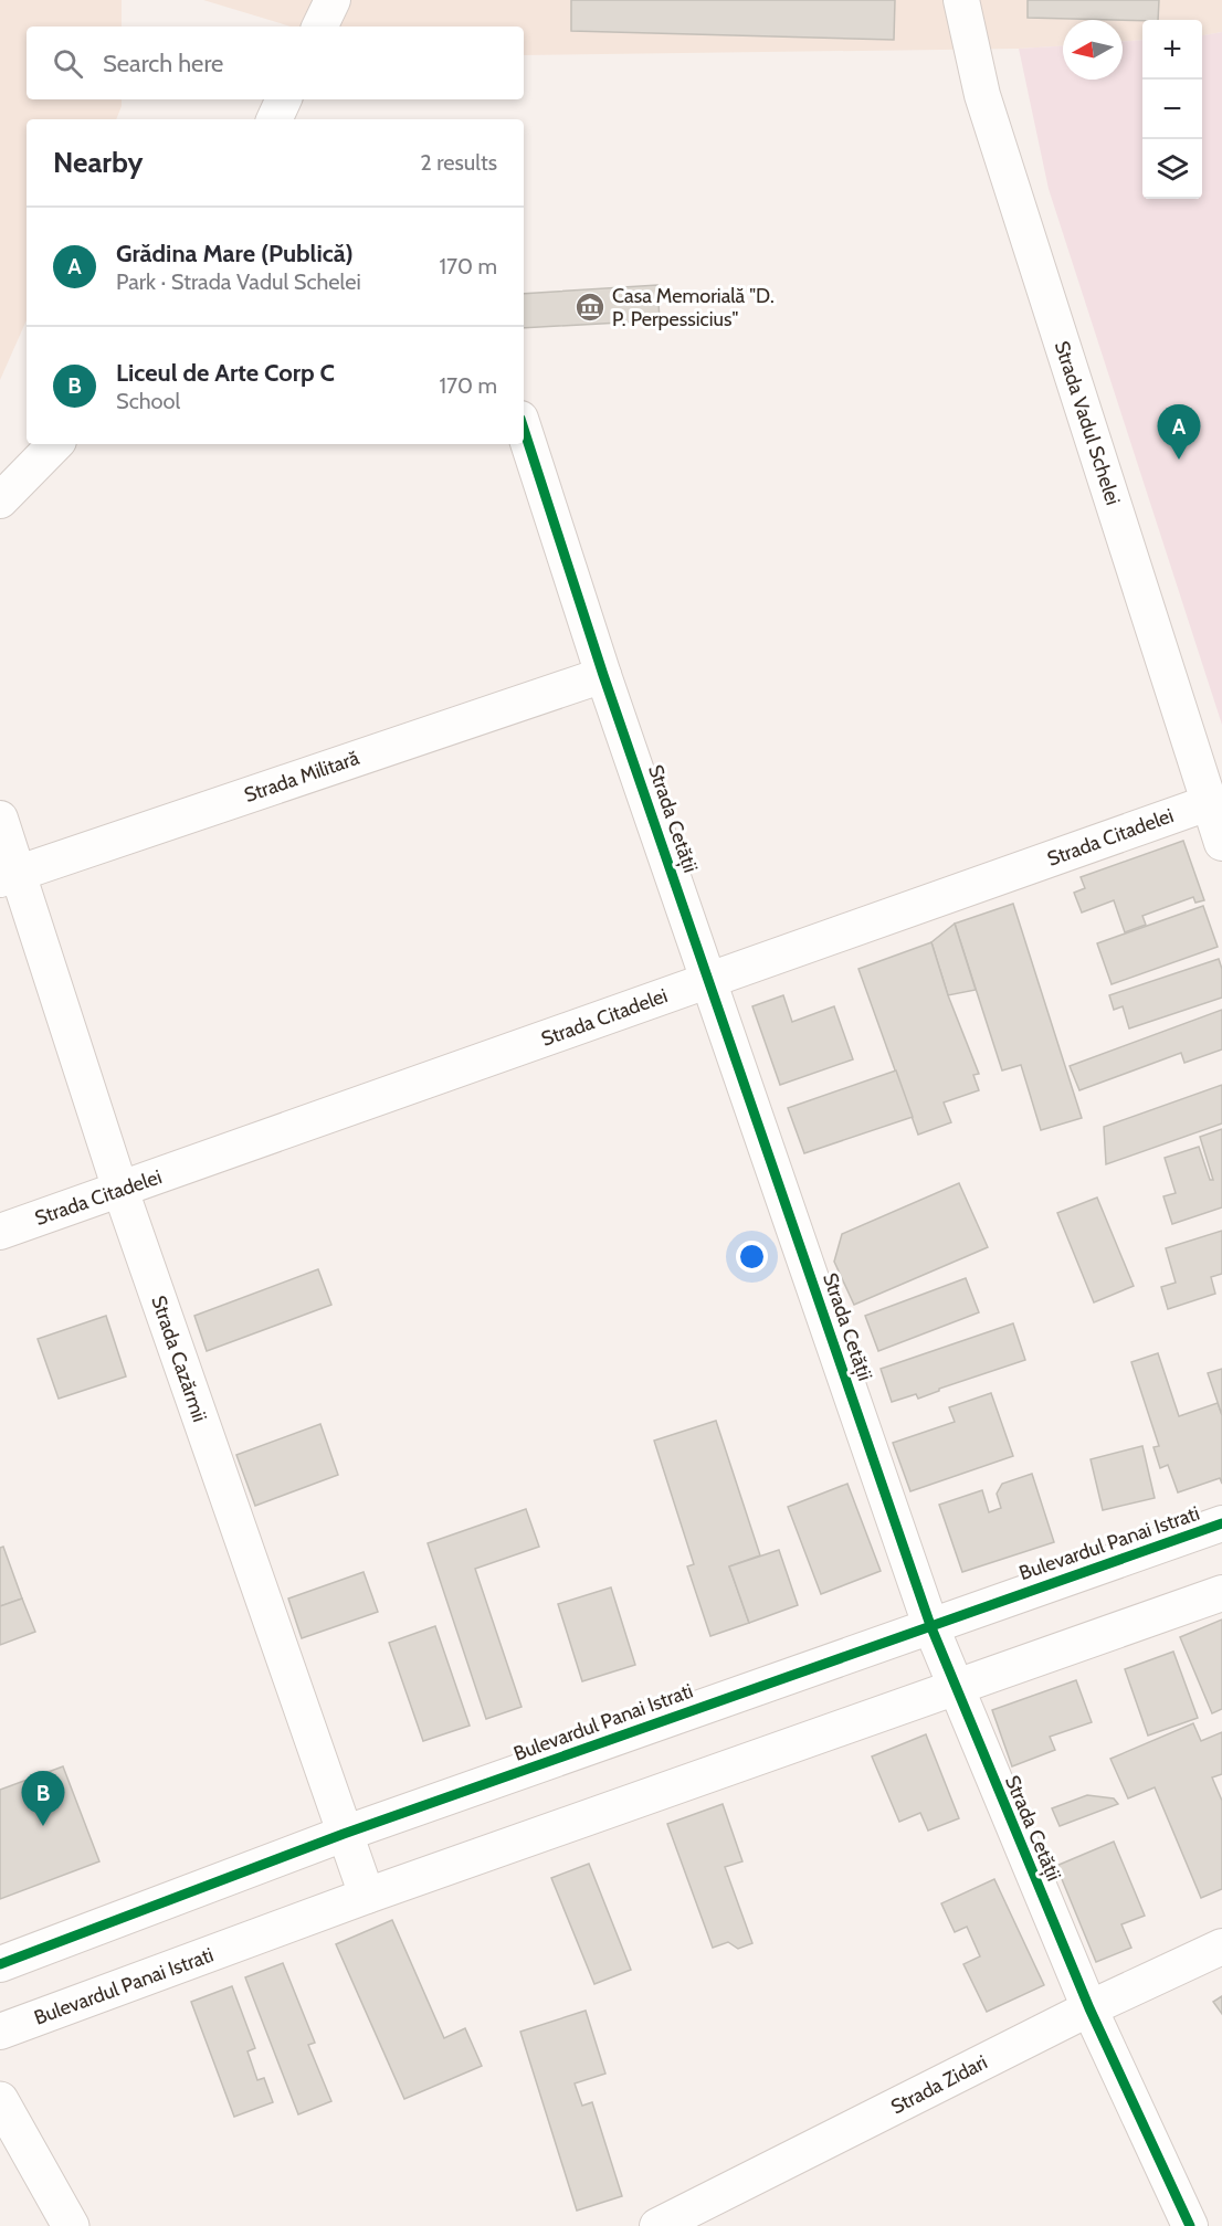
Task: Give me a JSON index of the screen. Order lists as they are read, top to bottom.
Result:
{
  "streets": {
    "street": [
      "Strada Vadul Schelei",
      "Strada Militară",
      "Strada Cetății",
      "Strada Citadelei",
      "Strada Cazărmii",
      "Bulevardul Panai Istrati",
      "Strada Zidari"
    ]
  },
  "crossings": [
    ["Strada Vadul Schelei", "Strada Citadelei"],
    ["Strada Militară", "Strada Cetății"],
    ["Strada Militară", "Strada Cazărmii"],
    ["Strada Cetății", "Strada Citadelei"],
    ["Strada Cetății", "Bulevardul Panai Istrati"],
    ["Strada Cetății", "Strada Zidari"],
    ["Strada Citadelei", "Strada Cazărmii"],
    ["Strada Cazărmii", "Bulevardul Panai Istrati"]
  ],
  "places": {
    "museum": ["Casa Memorială \"D. P. Perpessicius\""]
  },
  "north": "left",
  "page": {
    "map_buttons": ["+", "−"],
    "search": "Search here",
    "heading": ["Nearby", "2 results"],
    "list": [
      {
        "mark": "A",
        "name": "Grădina Mare (Publică)",
        "note": "Park · Strada Vadul Schelei",
        "value": "170 m"
      },
      {
        "mark": "B",
        "name": "Liceul de Arte Corp C",
        "note": "School",
        "value": "170 m"
      }
    ],
    "pins": ["A", "B"]
  }
}
